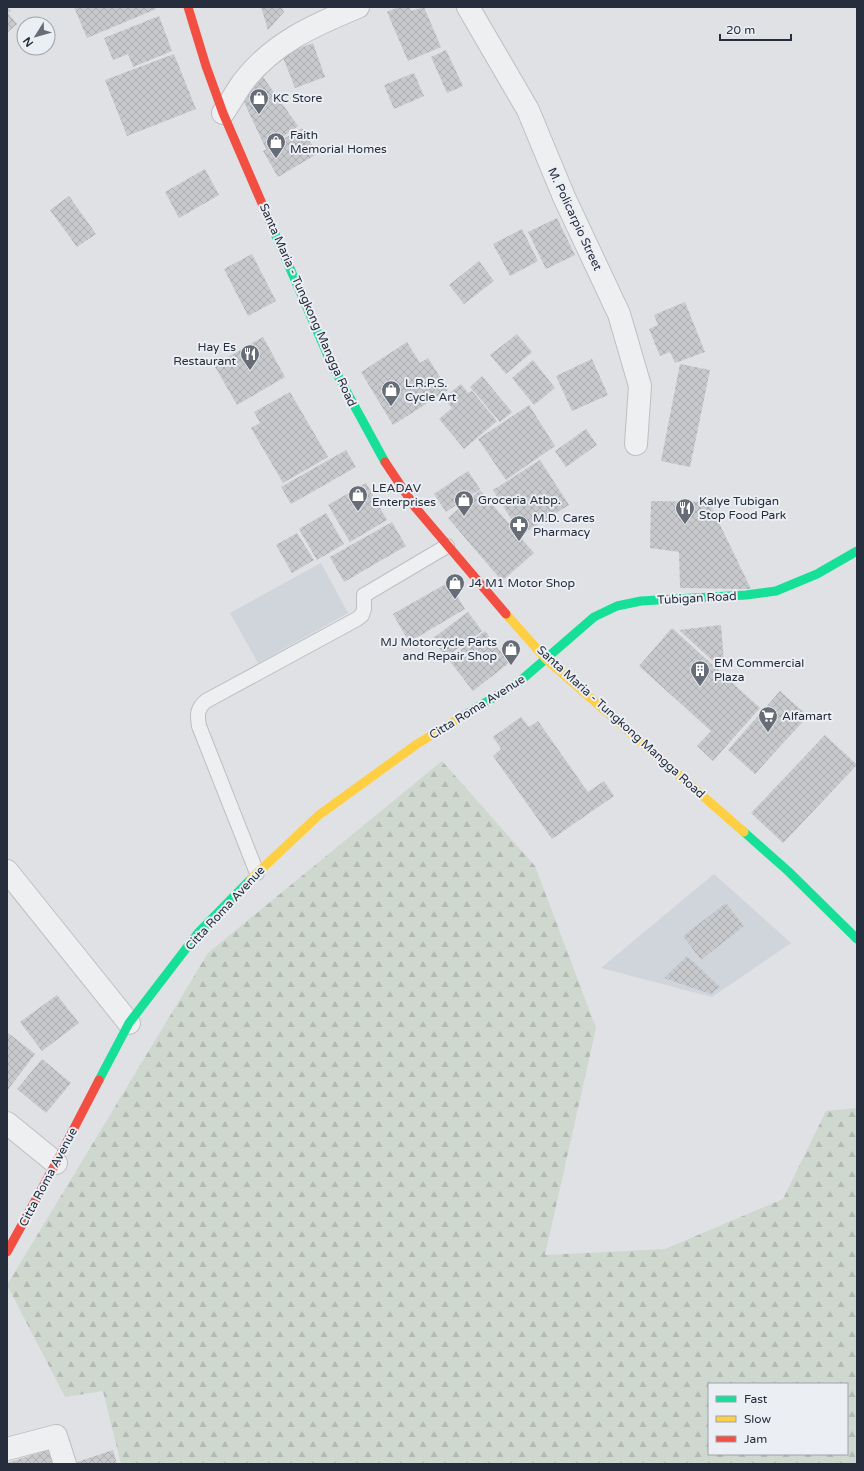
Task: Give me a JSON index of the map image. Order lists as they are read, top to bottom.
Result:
{
  "streets": {
    "main road": ["Santa Maria - Tungkong Mangga Road", "Tubigan Road", "Citta Roma Avenue"],
    "street": ["M. Policarpio Street"]
  },
  "crossings": [
    ["Santa Maria - Tungkong Mangga Road", "Tubigan Road"],
    ["Santa Maria - Tungkong Mangga Road", "Citta Roma Avenue"],
    ["Tubigan Road", "Citta Roma Avenue"]
  ],
  "places": {
    "shop": [
      "KC Store",
      "Faith Memorial Homes",
      "L.R.P.S. Cycle Art",
      "LEADAV Enterprises",
      "Groceria Atbp.",
      "J4 M1 Motor Shop",
      "MJ Motorcycle Parts and Repair Shop"
    ],
    "restaurant": ["Hay Es Restaurant", "Kalye Tubigan Stop Food Park"],
    "pharmacy": ["M.D. Cares Pharmacy"],
    "building": ["EM Commercial Plaza"],
    "supermarket": ["Alfamart"]
  },
  "legend": ["Fast", "Slow", "Jam"],
  "scale_bar": "20 m",
  "north": "bottom left"
}
